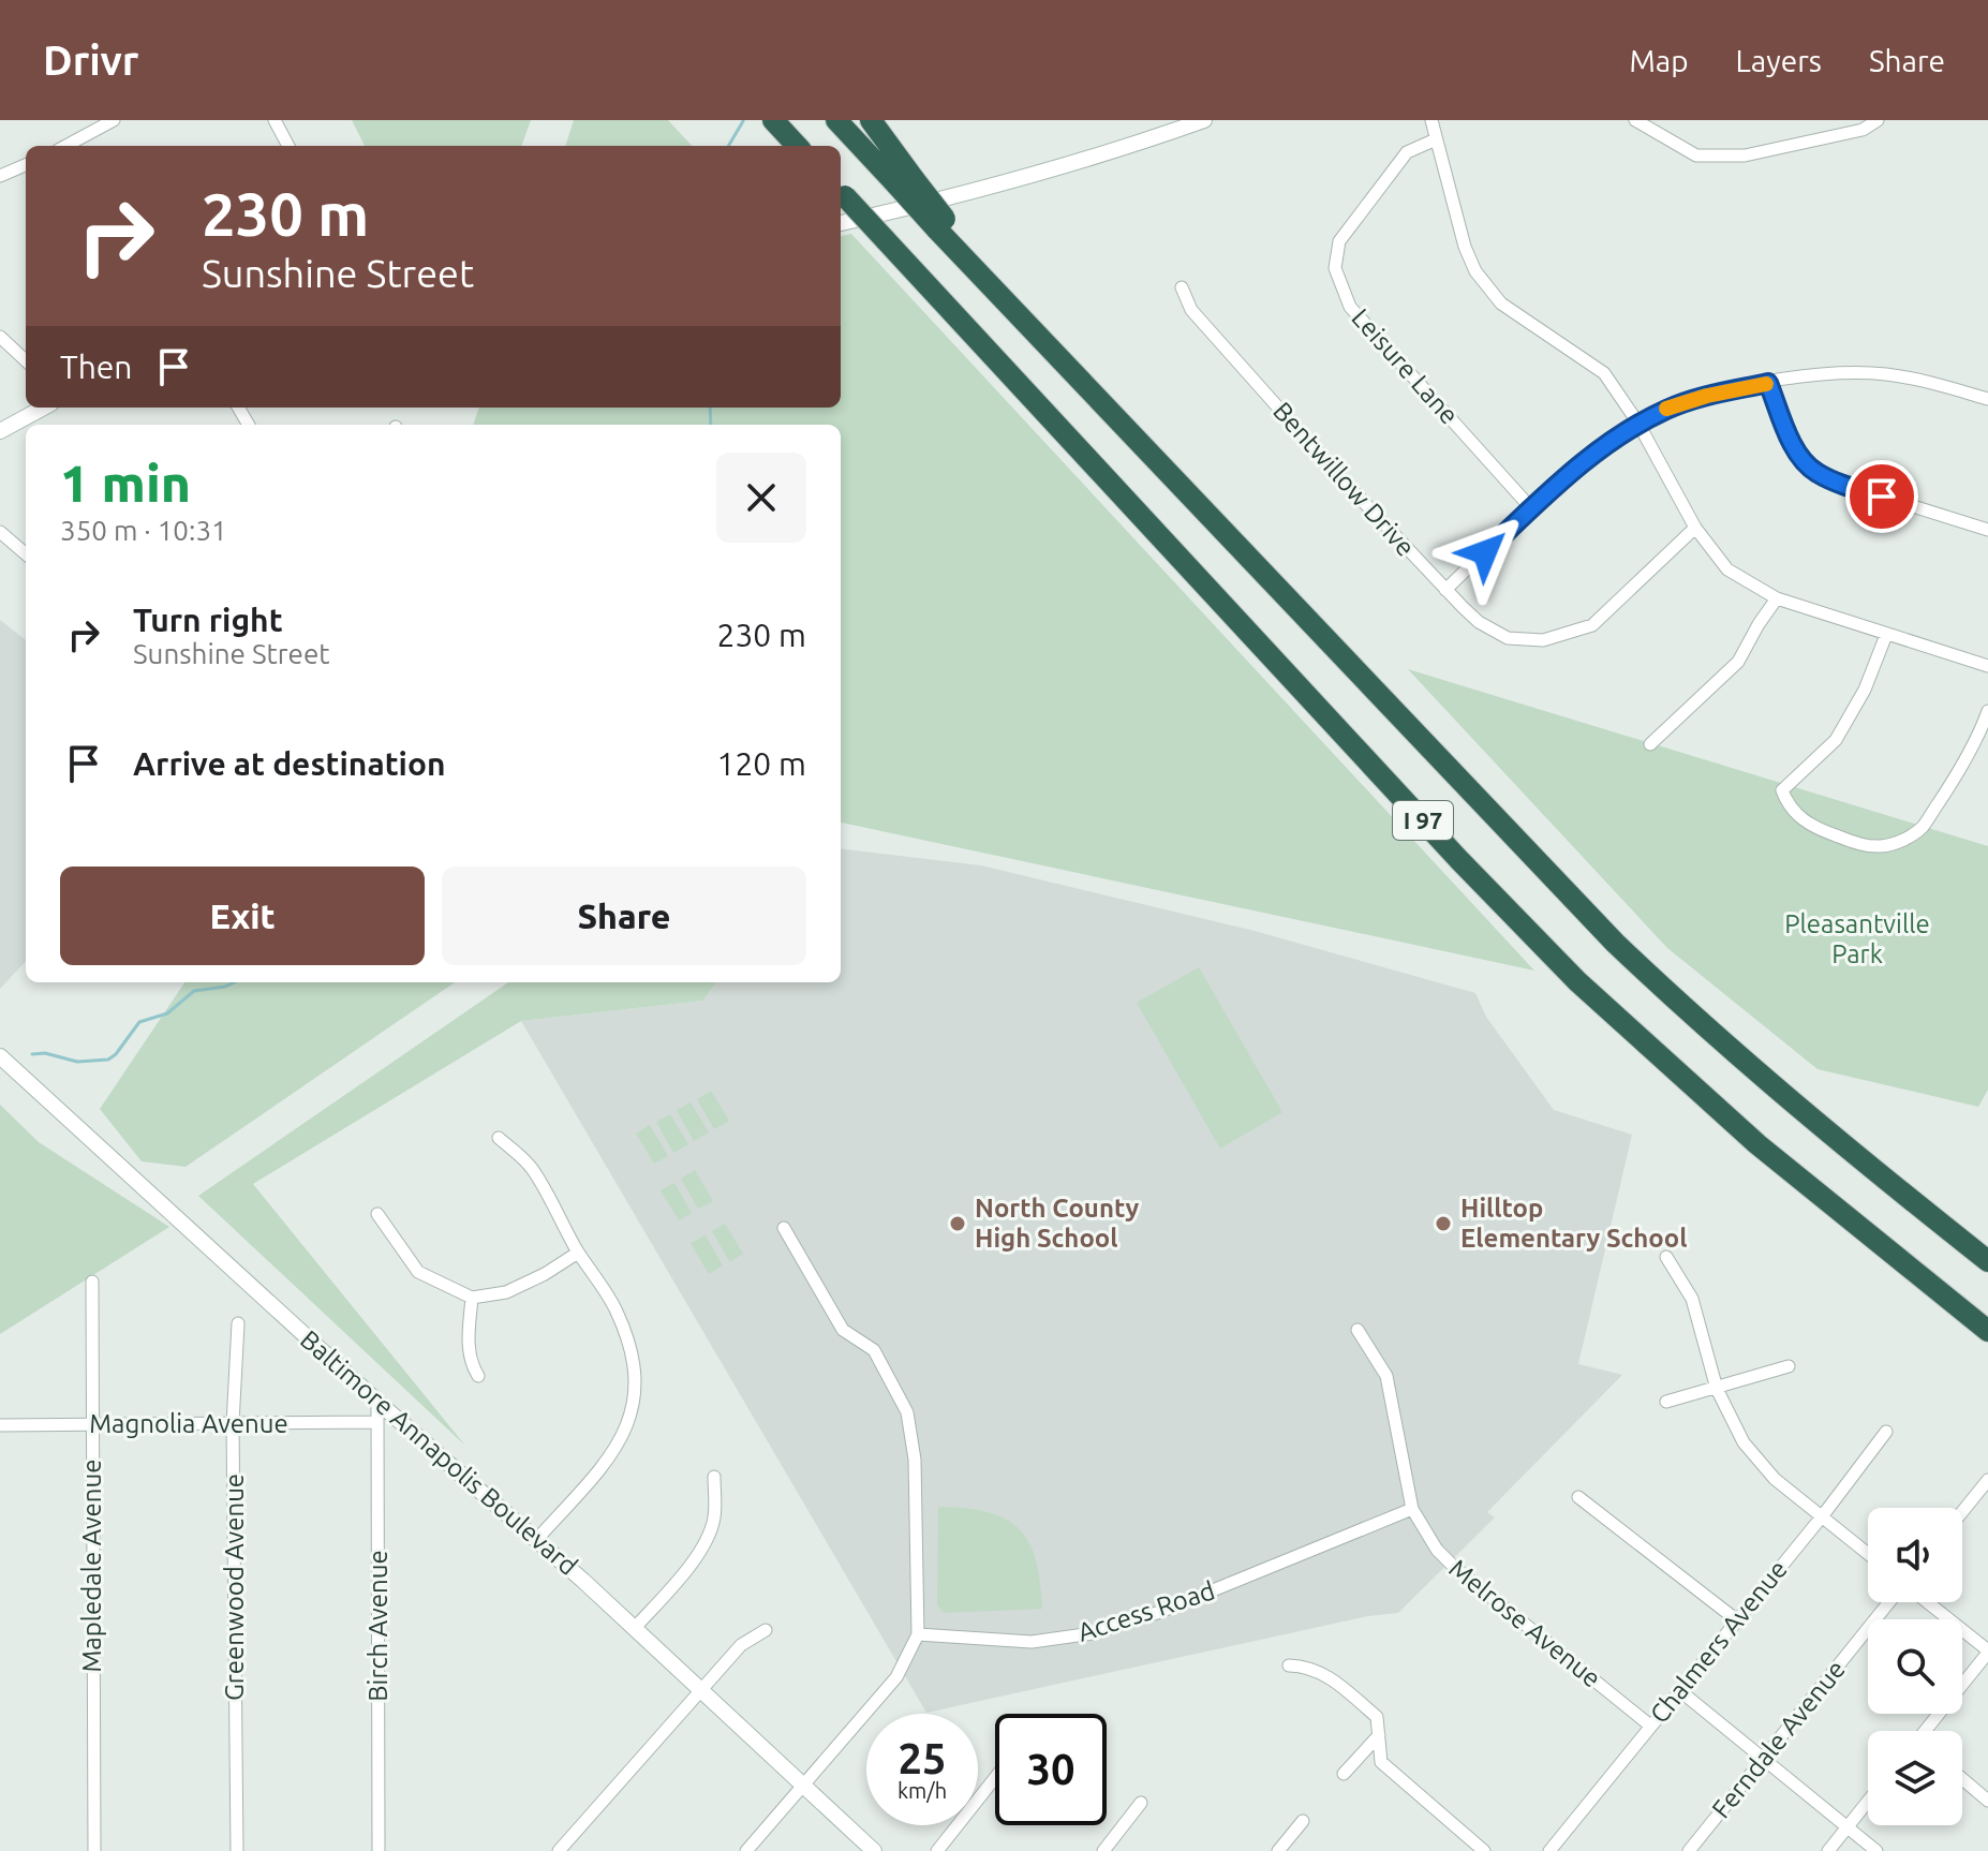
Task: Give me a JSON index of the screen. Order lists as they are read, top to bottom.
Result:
{
  "streets": {
    "highway": ["I 97"],
    "main road": ["Baltimore Annapolis Boulevard"],
    "street": [
      "Leisure Lane",
      "Bentwillow Drive",
      "Magnolia Avenue",
      "Mapledale Avenue",
      "Greenwood Avenue",
      "Access Road",
      "Melrose Avenue",
      "Birch Avenue",
      "Chalmers Avenue",
      "Ferndale Avenue"
    ]
  },
  "crossings": [
    ["Magnolia Avenue", "Mapledale Avenue"],
    ["Magnolia Avenue", "Greenwood Avenue"],
    ["Magnolia Avenue", "Birch Avenue"],
    ["Baltimore Annapolis Boulevard", "Birch Avenue"],
    ["Access Road", "Melrose Avenue"],
    ["Melrose Avenue", "Chalmers Avenue"]
  ],
  "parks": ["Pleasantville Park"],
  "places": ["North County High School", "Hilltop Elementary School"],
  "page": {
    "header": "Drivr",
    "nav": ["Map", "Layers", "Share"],
    "turn": ["230 m", "Sunshine Street"],
    "then": "Then",
    "heading": ["1 min", "350 m · 10:31"],
    "list": [
      {
        "name": "Turn right",
        "note": "Sunshine Street",
        "value": "230 m"
      },
      {
        "name": "Arrive at destination",
        "value": "120 m"
      }
    ],
    "buttons": ["Exit", "Share"],
    "speed": "25 km/h",
    "limit": "30"
  }
}
